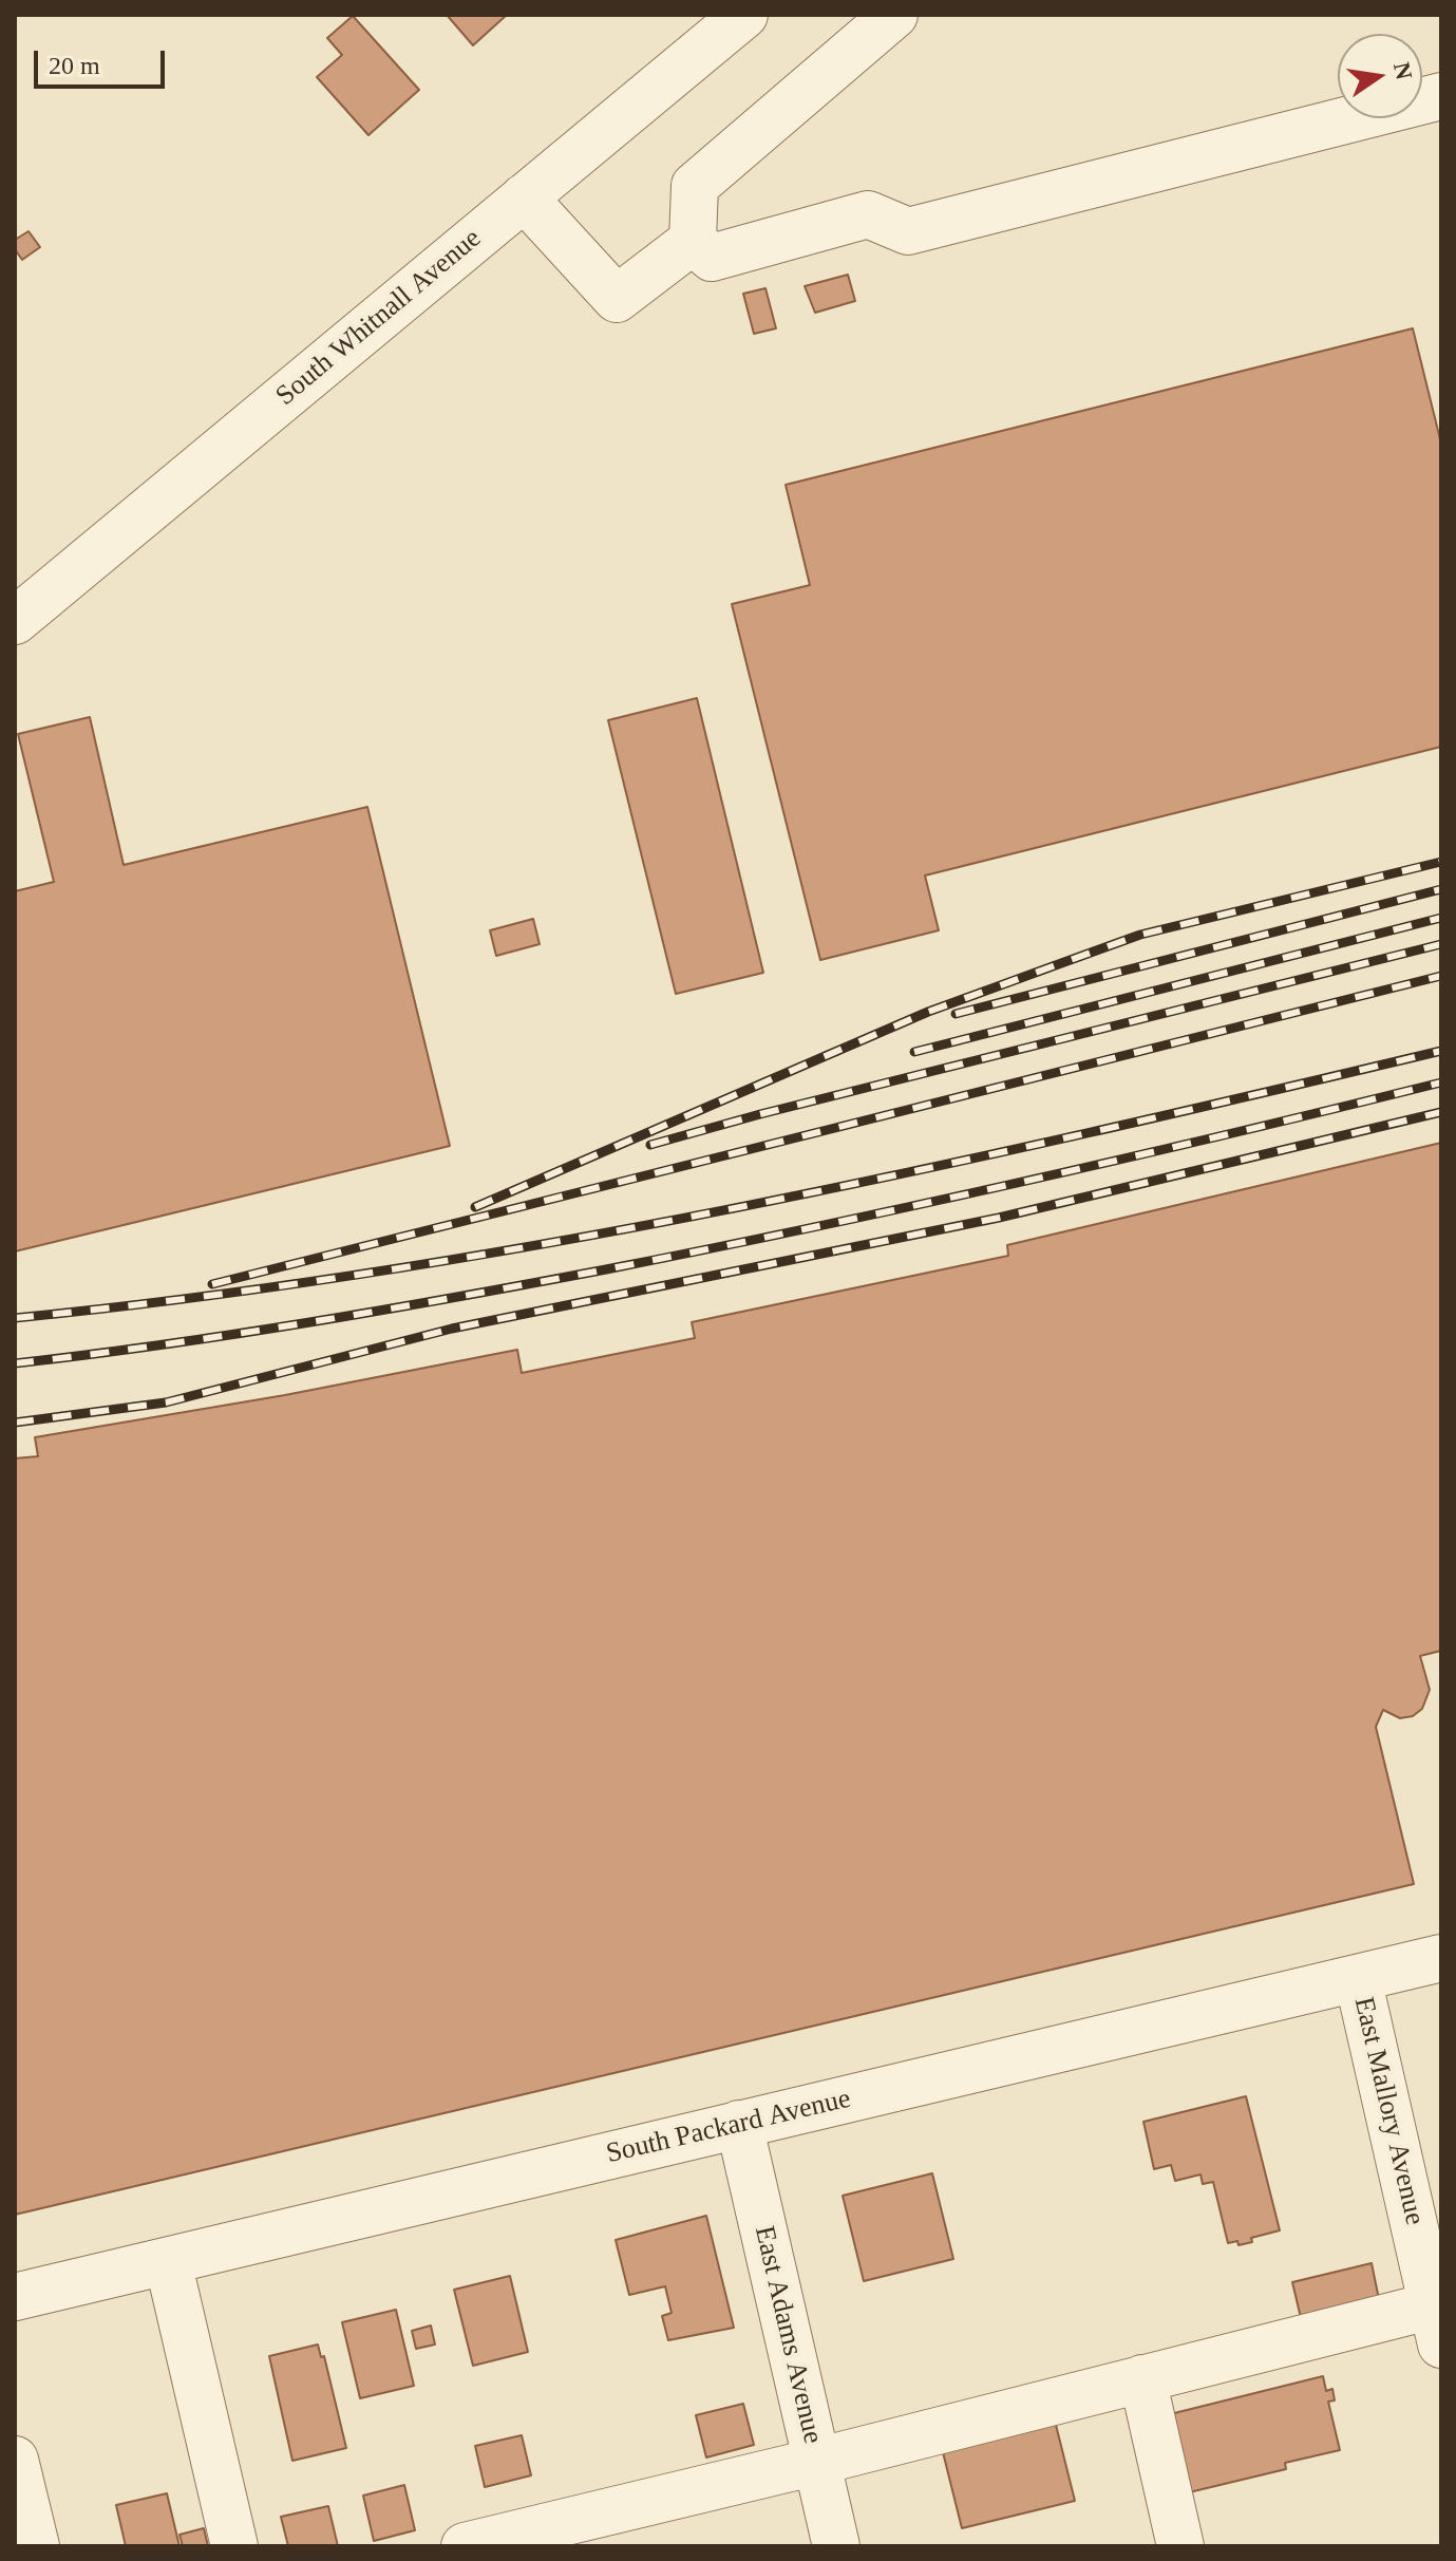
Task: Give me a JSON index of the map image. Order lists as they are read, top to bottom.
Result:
{
  "streets": {
    "street": [
      "South Whitnall Avenue",
      "East Mallory Avenue",
      "South Packard Avenue",
      "East Adams Avenue"
    ]
  },
  "crossings": [
    ["East Mallory Avenue", "South Packard Avenue"],
    ["South Packard Avenue", "East Adams Avenue"]
  ],
  "scale_bar": "20 m",
  "north": "right"
}
